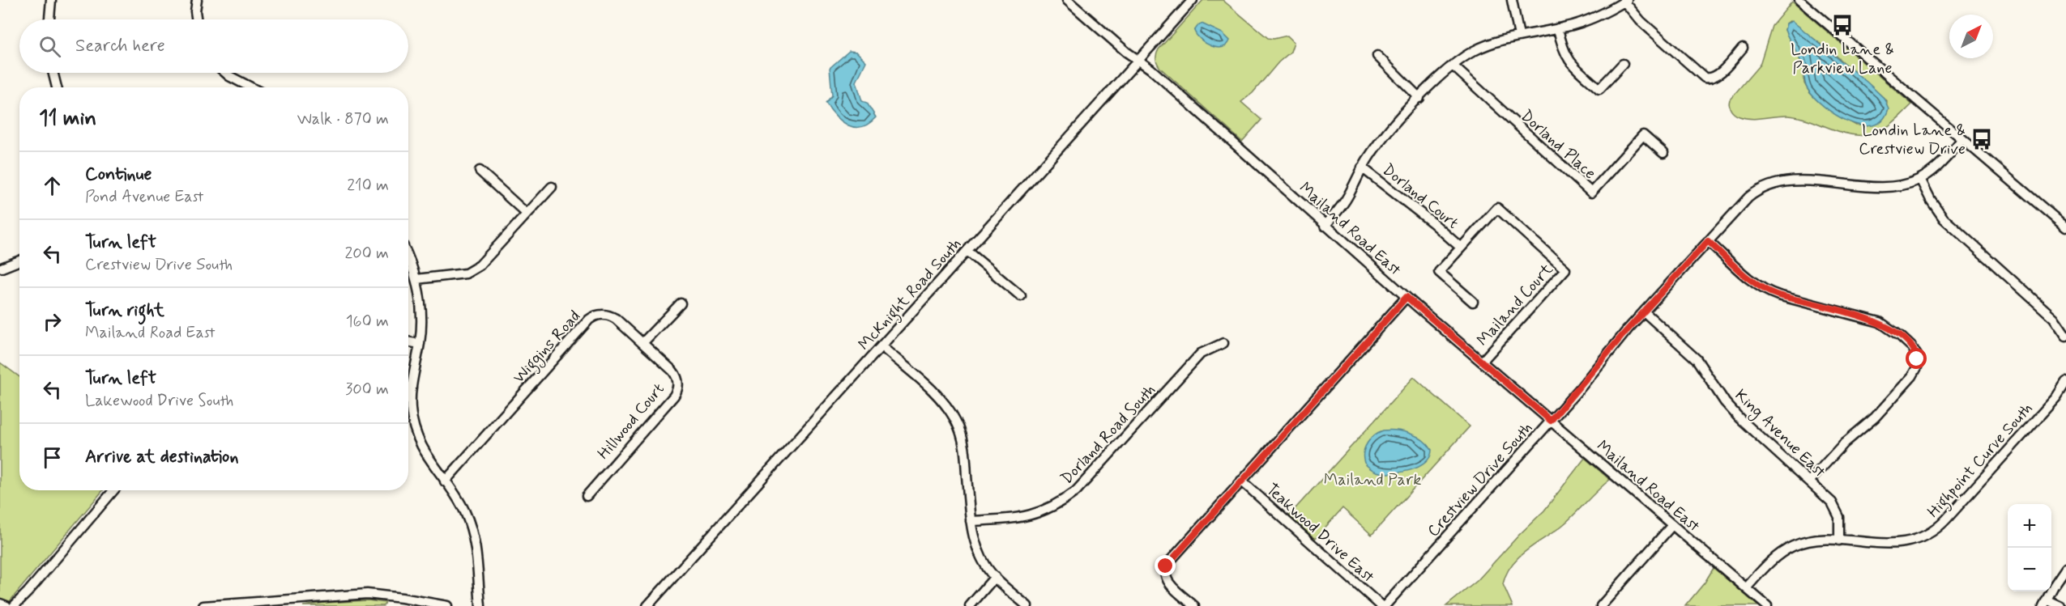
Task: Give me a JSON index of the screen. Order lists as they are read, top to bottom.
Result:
{
  "streets": {
    "street": [
      "Dorland Place",
      "Dorland Court",
      "Mailand Road East",
      "McKnight Road South",
      "Mailand Court",
      "Wiggins Road",
      "Hillwood Court",
      "King Avenue East",
      "Dorland Road South",
      "Highpoint Curve South",
      "Crestview Drive South",
      "Teakwood Drive East"
    ]
  },
  "crossings": [
    ["Dorland Court", "Mailand Court"],
    ["Mailand Road East", "McKnight Road South"],
    ["Mailand Road East", "Mailand Court"],
    ["Mailand Road East", "Highpoint Curve South"],
    ["Mailand Road East", "Crestview Drive South"],
    ["Wiggins Road", "Hillwood Court"],
    ["King Avenue East", "Highpoint Curve South"],
    ["King Avenue East", "Crestview Drive South"],
    ["Crestview Drive South", "Teakwood Drive East"]
  ],
  "parks": ["Mailand Park"],
  "places": {
    "bus stop": ["Londin Lane & Parkview Lane", "Londin Lane & Crestview Drive"]
  },
  "north": "top right",
  "page": {
    "search": "Search here",
    "heading": ["11 min", "Walk · 870 m"],
    "list": [
      ["Continue", "Pond Avenue East", "210 m"],
      ["Turn left", "Crestview Drive South", "200 m"],
      ["Turn right", "Mailand Road East", "160 m"],
      ["Turn left", "Lakewood Drive South", "300 m"],
      "Arrive at destination"
    ],
    "map_buttons": ["+", "−"]
  }
}
